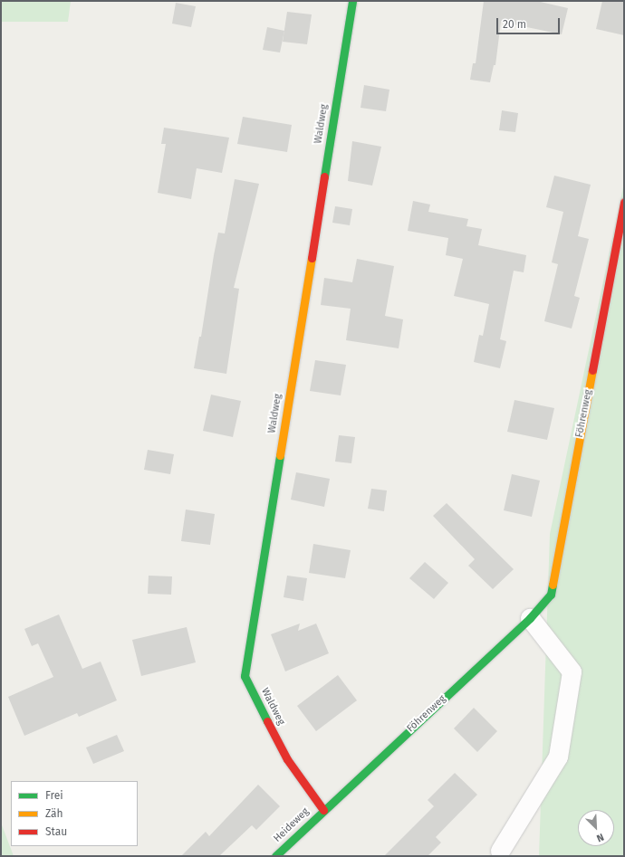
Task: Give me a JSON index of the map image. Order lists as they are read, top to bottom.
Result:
{
  "streets": {
    "street": ["Waldweg", "Föhrenweg", "Heideweg"]
  },
  "crossings": [
    ["Waldweg", "Föhrenweg"],
    ["Waldweg", "Heideweg"],
    ["Föhrenweg", "Heideweg"]
  ],
  "legend": ["Frei", "Zäh", "Stau"],
  "scale_bar": "20 m",
  "north": "bottom right"
}
